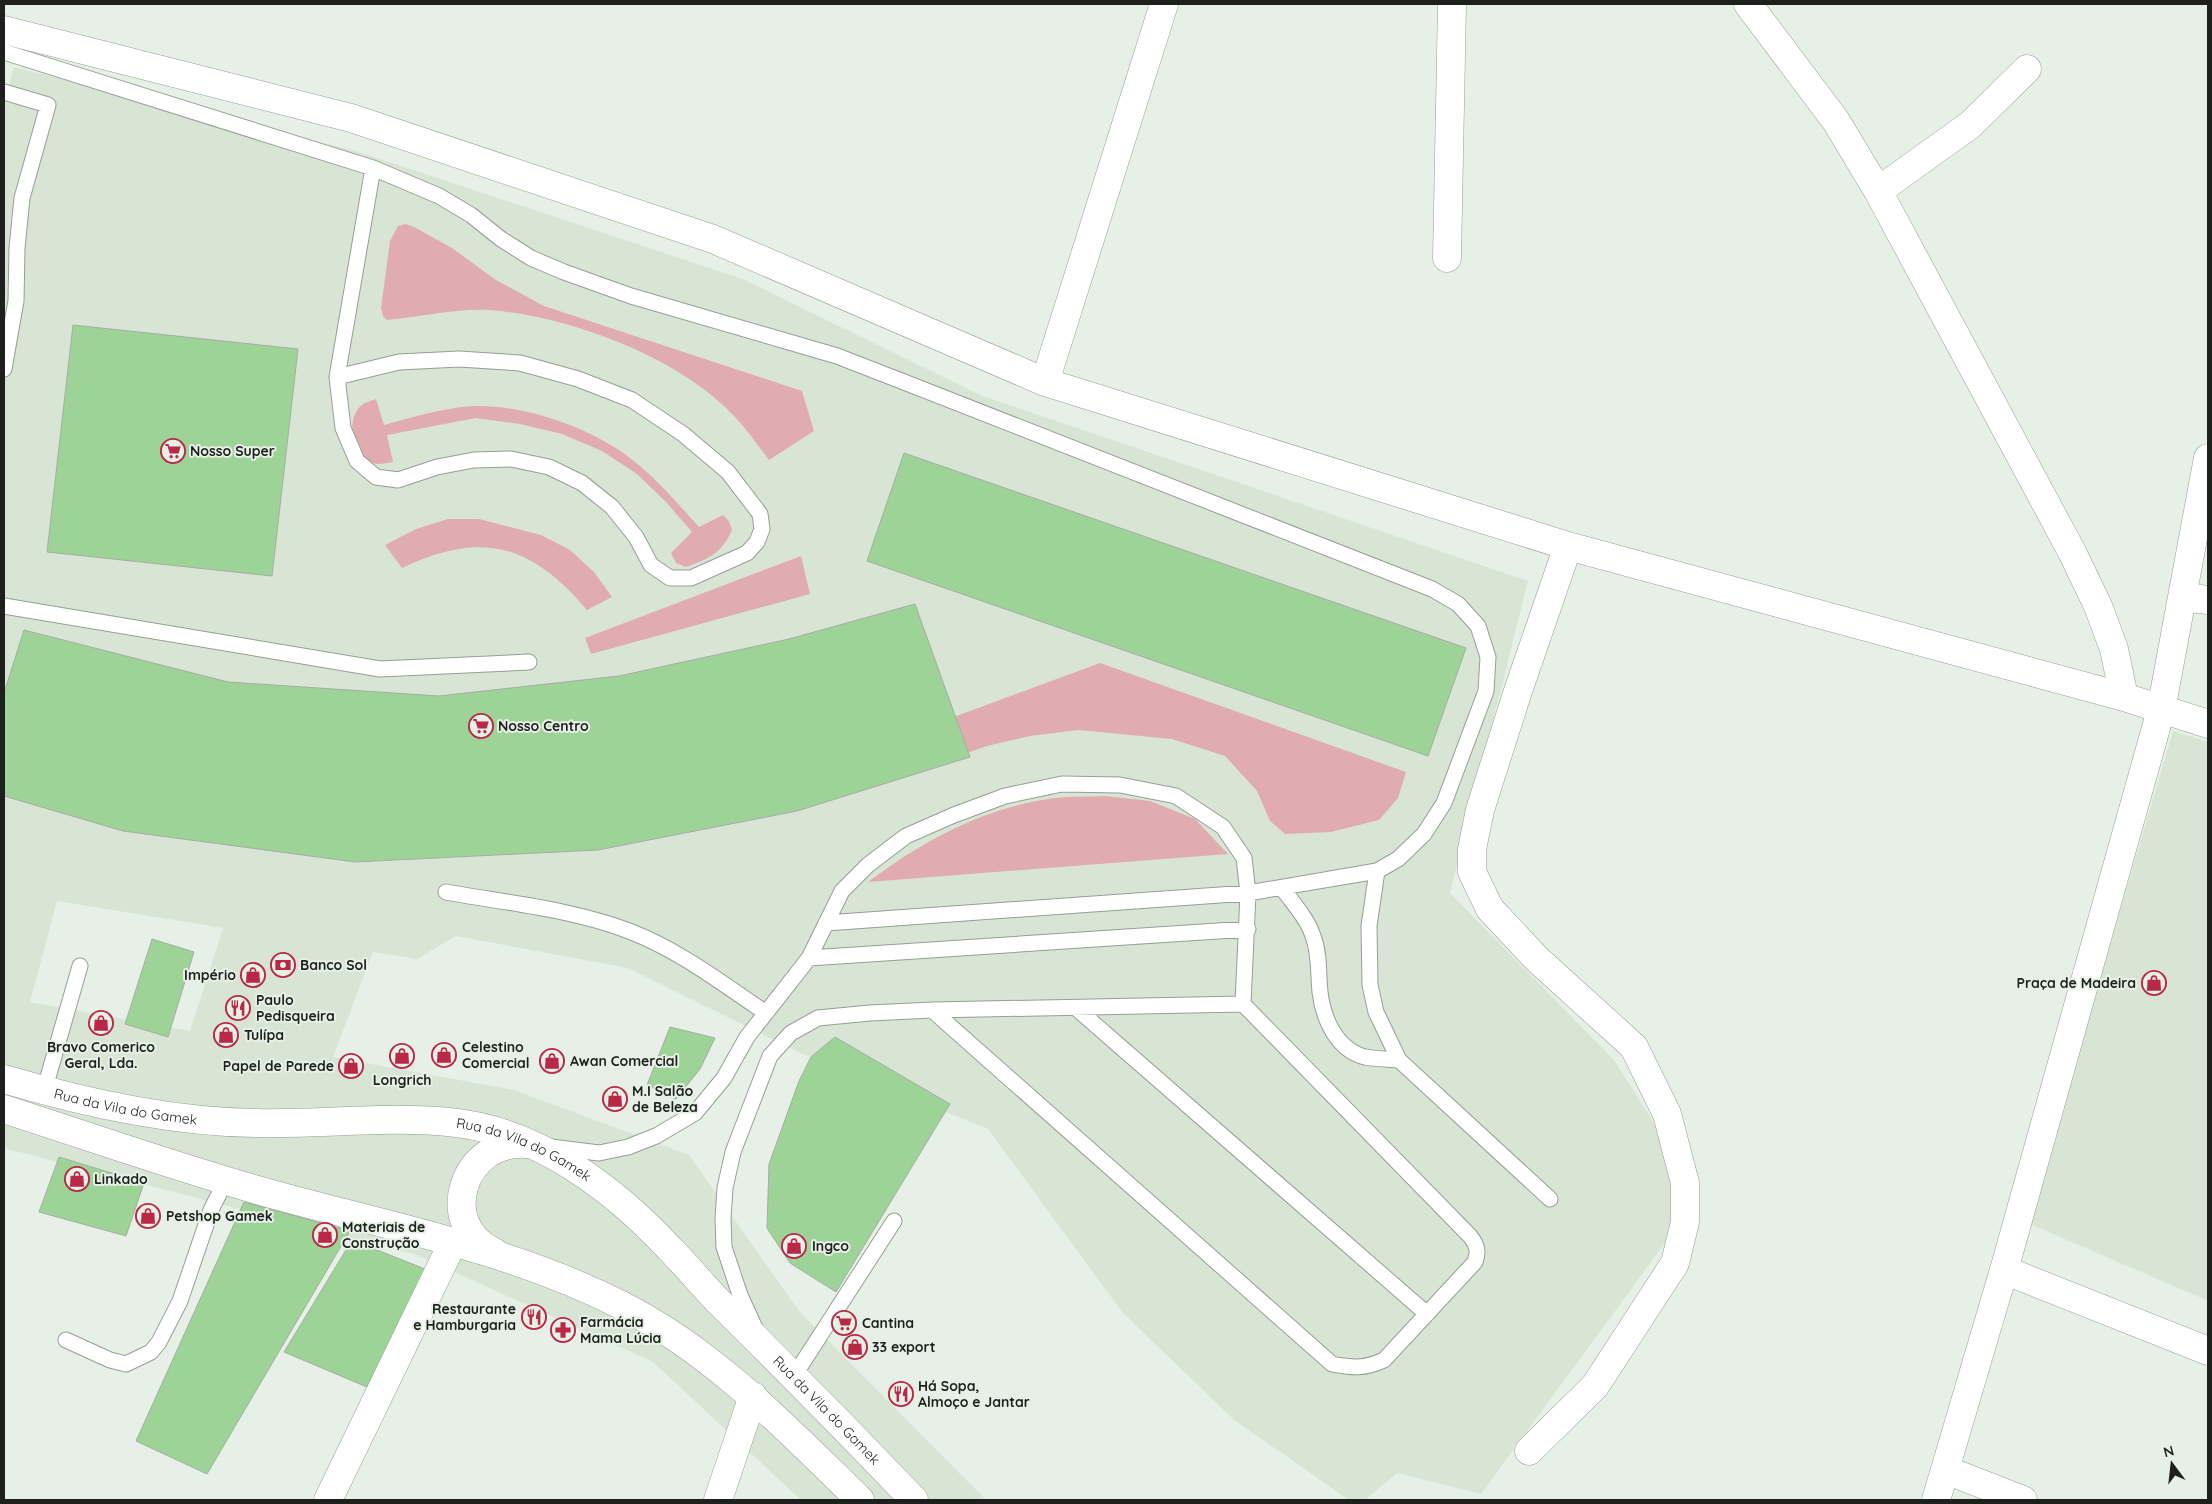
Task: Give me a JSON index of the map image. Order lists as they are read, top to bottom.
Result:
{
  "streets": {
    "street": ["Rua da Vila do Gamek"]
  },
  "places": {
    "supermarket": ["Nosso Super", "Nosso Centro", "Cantina"],
    "bank": ["Banco Sol"],
    "shop": [
      "Império",
      "Praça de Madeira",
      "Bravo Comerico Geral, Lda.",
      "Tulípa",
      "Celestino Comercial",
      "Longrich",
      "Awan Comercial",
      "Papel de Parede",
      "M.I Salão de Beleza",
      "Linkado",
      "Petshop Gamek",
      "Materiais de Construção",
      "Ingco",
      "33 export"
    ],
    "restaurant": ["Paulo Pedisqueira", "Restaurante e Hamburgaria", "Há Sopa, Almoço e Jantar"],
    "pharmacy": ["Farmácia Mama Lúcia"]
  },
  "north": "top"
}
